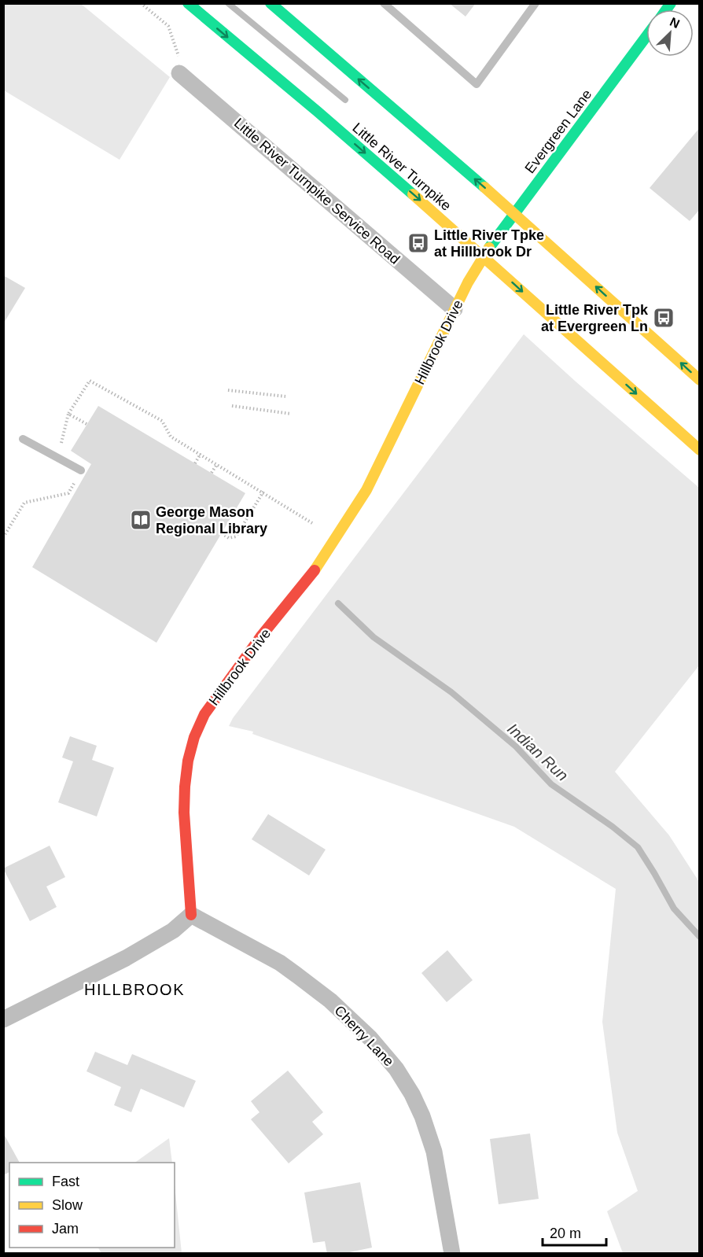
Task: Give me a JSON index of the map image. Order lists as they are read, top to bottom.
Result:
{
  "streets": {
    "main road": ["Evergreen Lane", "Little River Turnpike", "Hillbrook Drive"],
    "street": ["Little River Turnpike Service Road", "Cherry Lane"]
  },
  "crossings": [
    ["Evergreen Lane", "Little River Turnpike"],
    ["Evergreen Lane", "Hillbrook Drive"],
    ["Little River Turnpike", "Hillbrook Drive"],
    ["Little River Turnpike Service Road", "Hillbrook Drive"],
    ["Hillbrook Drive", "Cherry Lane"]
  ],
  "districts": ["HILLBROOK"],
  "water": ["Indian Run"],
  "places": {
    "bus stop": ["Little River Tpke at Hillbrook Dr", "Little River Tpk at Evergreen Ln"],
    "library": ["George Mason Regional Library"]
  },
  "legend": ["Fast", "Slow", "Jam"],
  "scale_bar": "20 m",
  "north": "top right"
}
